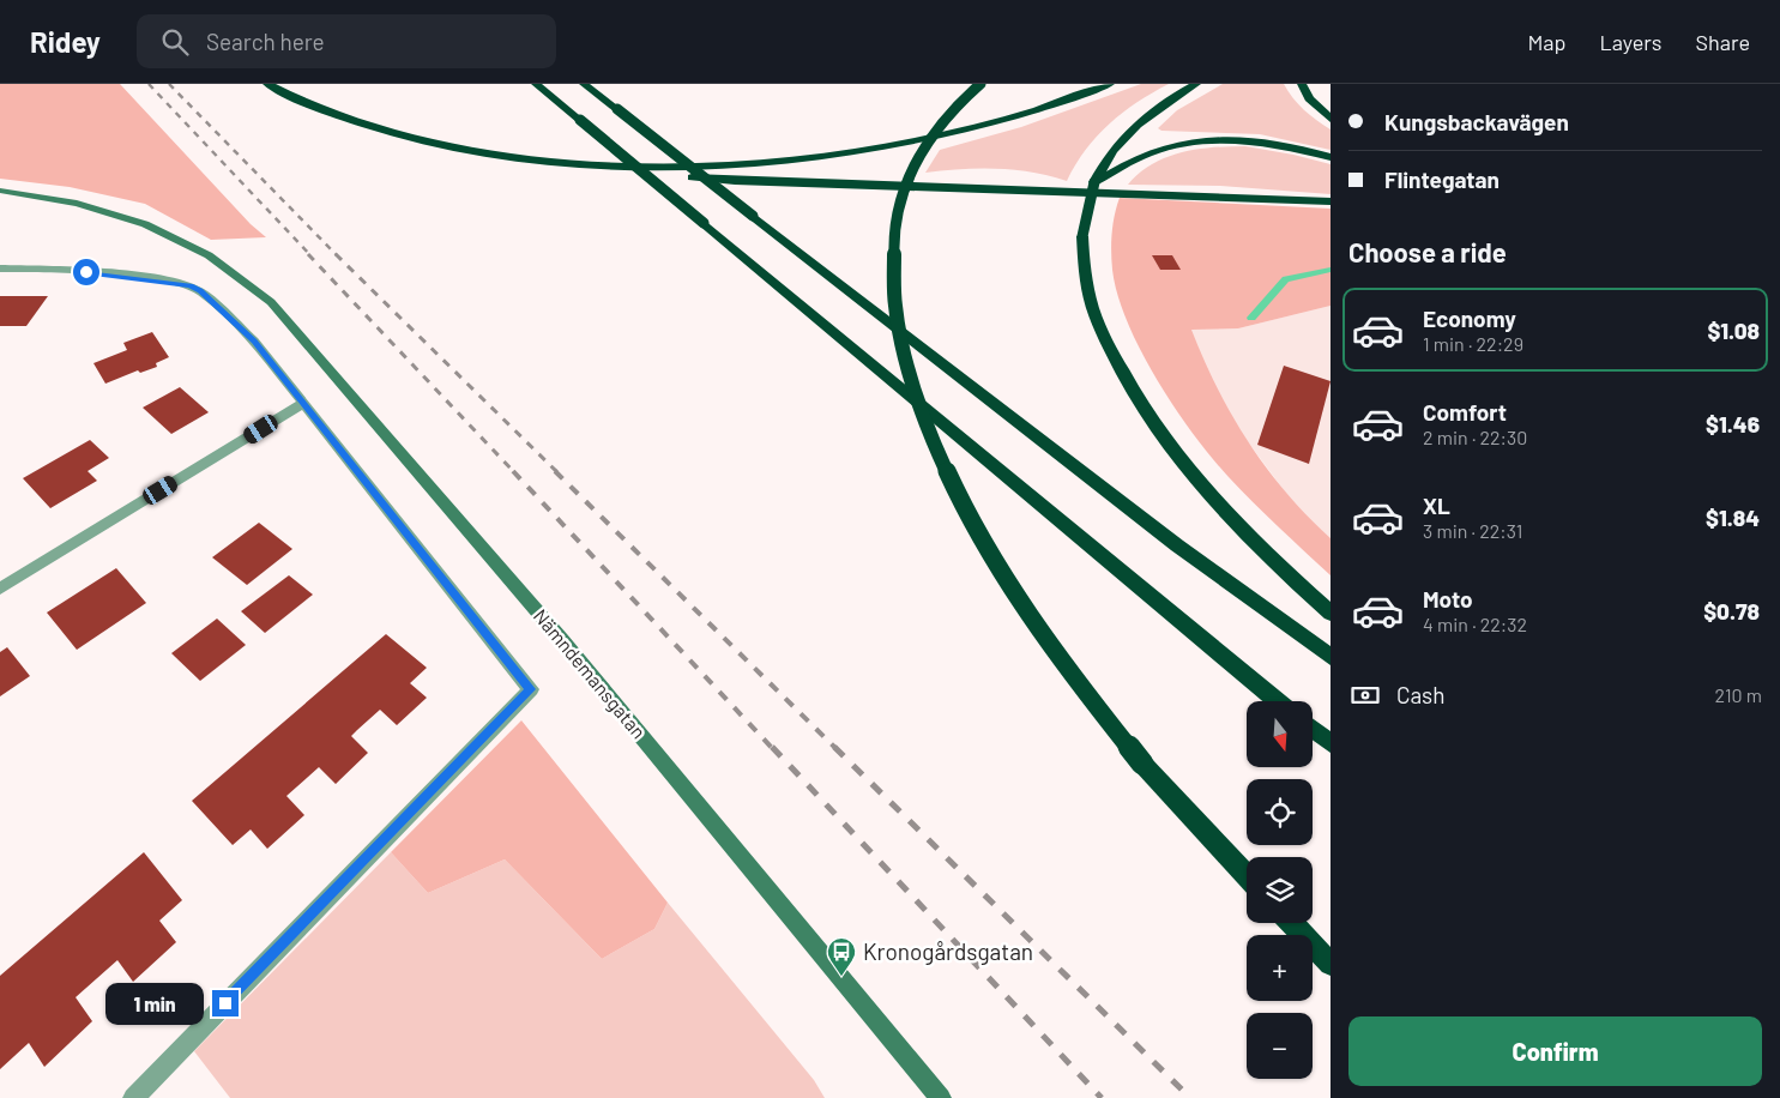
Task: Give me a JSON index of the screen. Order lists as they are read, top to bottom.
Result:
{
  "streets": {
    "street": ["Nämndemansgatan"]
  },
  "places": {
    "bus stop": ["Kronogårdsgatan"]
  },
  "north": "bottom",
  "page": {
    "header": "Ridey",
    "search": "Search here",
    "nav": ["Map", "Layers", "Share"],
    "banner": ["Kungsbackavägen", "Flintegatan"],
    "heading": "Choose a ride",
    "list": [
      {
        "name": "Economy",
        "note": "1 min · 22:29",
        "value": "$1.08"
      },
      {
        "name": "Comfort",
        "note": "2 min · 22:30",
        "value": "$1.46"
      },
      {
        "name": "XL",
        "note": "3 min · 22:31",
        "value": "$1.84"
      },
      {
        "name": "Moto",
        "note": "4 min · 22:32",
        "value": "$0.78"
      }
    ],
    "pay": ["Cash", "210 m"],
    "map_buttons": ["+", "−"],
    "bubble": "1 min",
    "buttons": "Confirm"
  }
}
